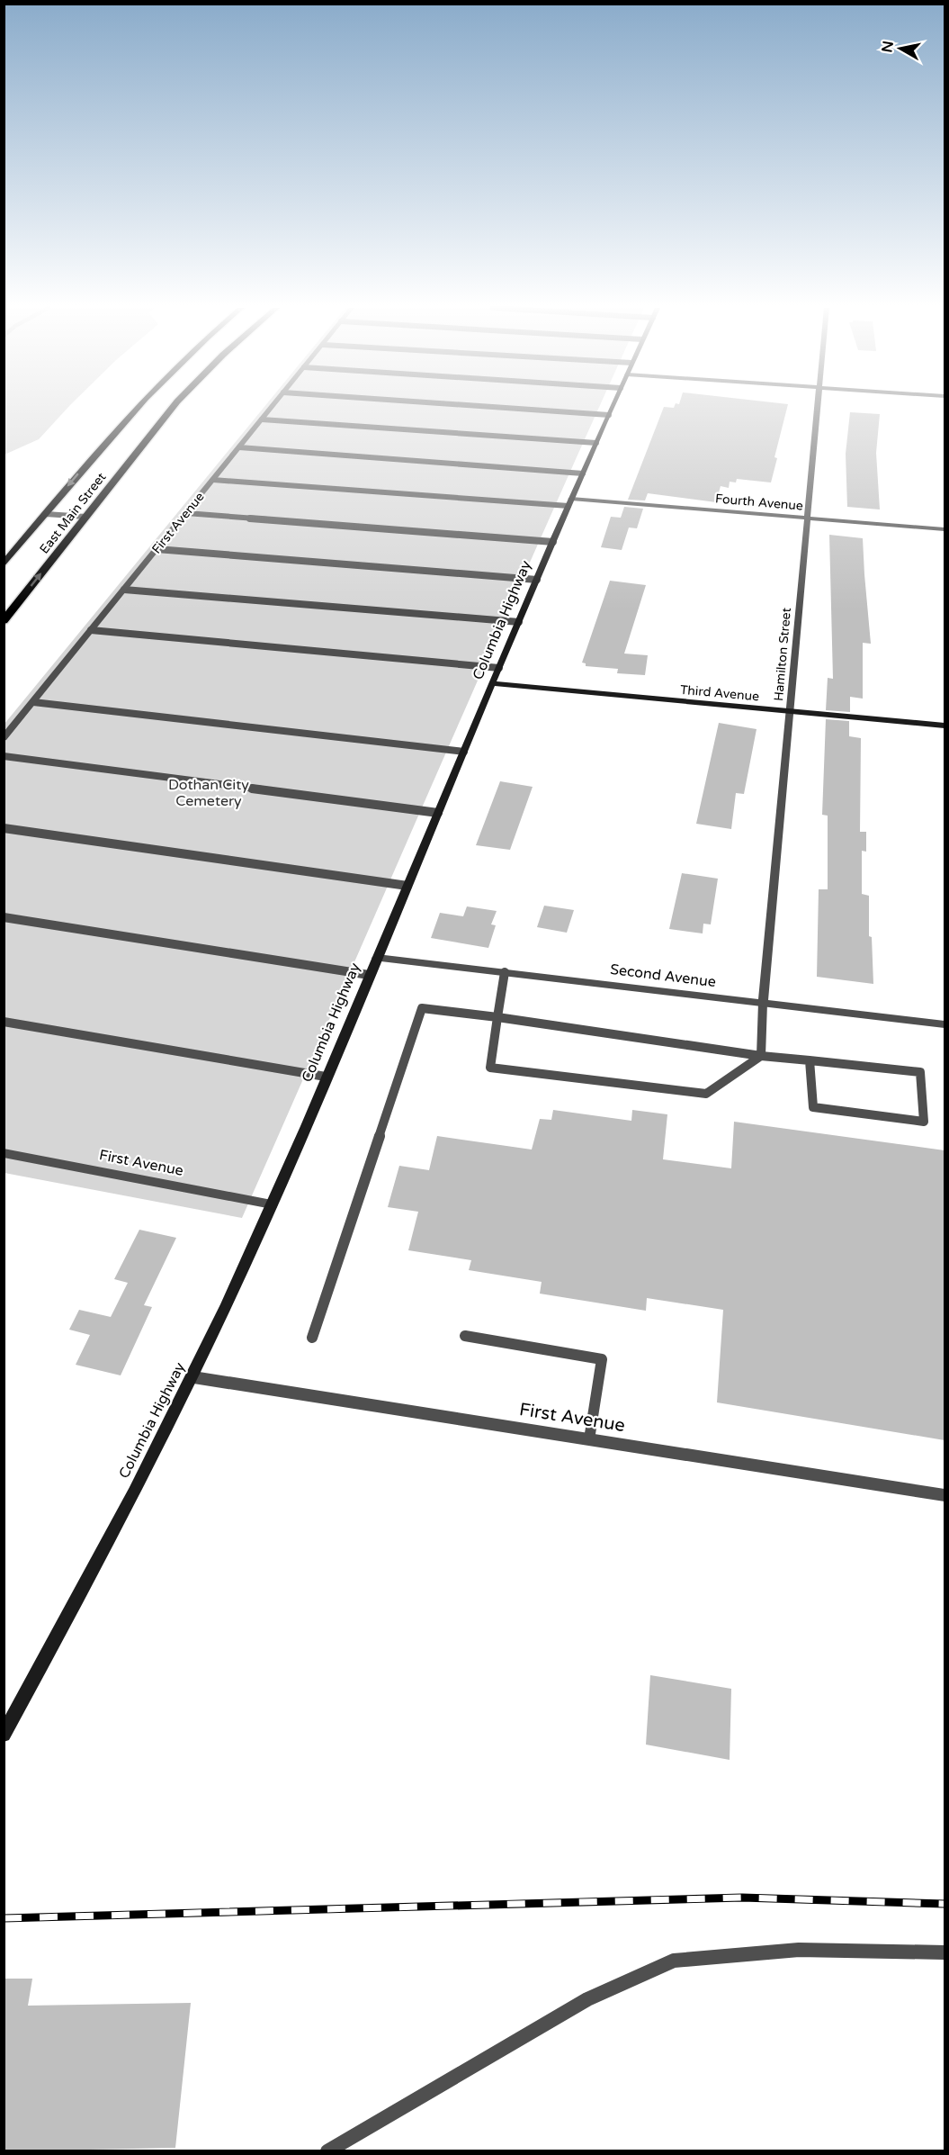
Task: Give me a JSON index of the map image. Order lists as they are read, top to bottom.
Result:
{
  "streets": {
    "main road": ["East Main Street", "Columbia Highway", "Third Avenue"],
    "street": [
      "Fourth Avenue",
      "First Avenue",
      "Hamilton Street",
      "Second Avenue"
    ]
  },
  "crossings": [
    ["Fourth Avenue", "Columbia Highway"],
    ["Fourth Avenue", "Hamilton Street"],
    ["First Avenue", "Columbia Highway"],
    ["Columbia Highway", "Third Avenue"],
    ["Columbia Highway", "Second Avenue"],
    ["Hamilton Street", "Third Avenue"],
    ["Hamilton Street", "Second Avenue"]
  ],
  "parks": ["Dothan City Cemetery"],
  "north": "left"
}
